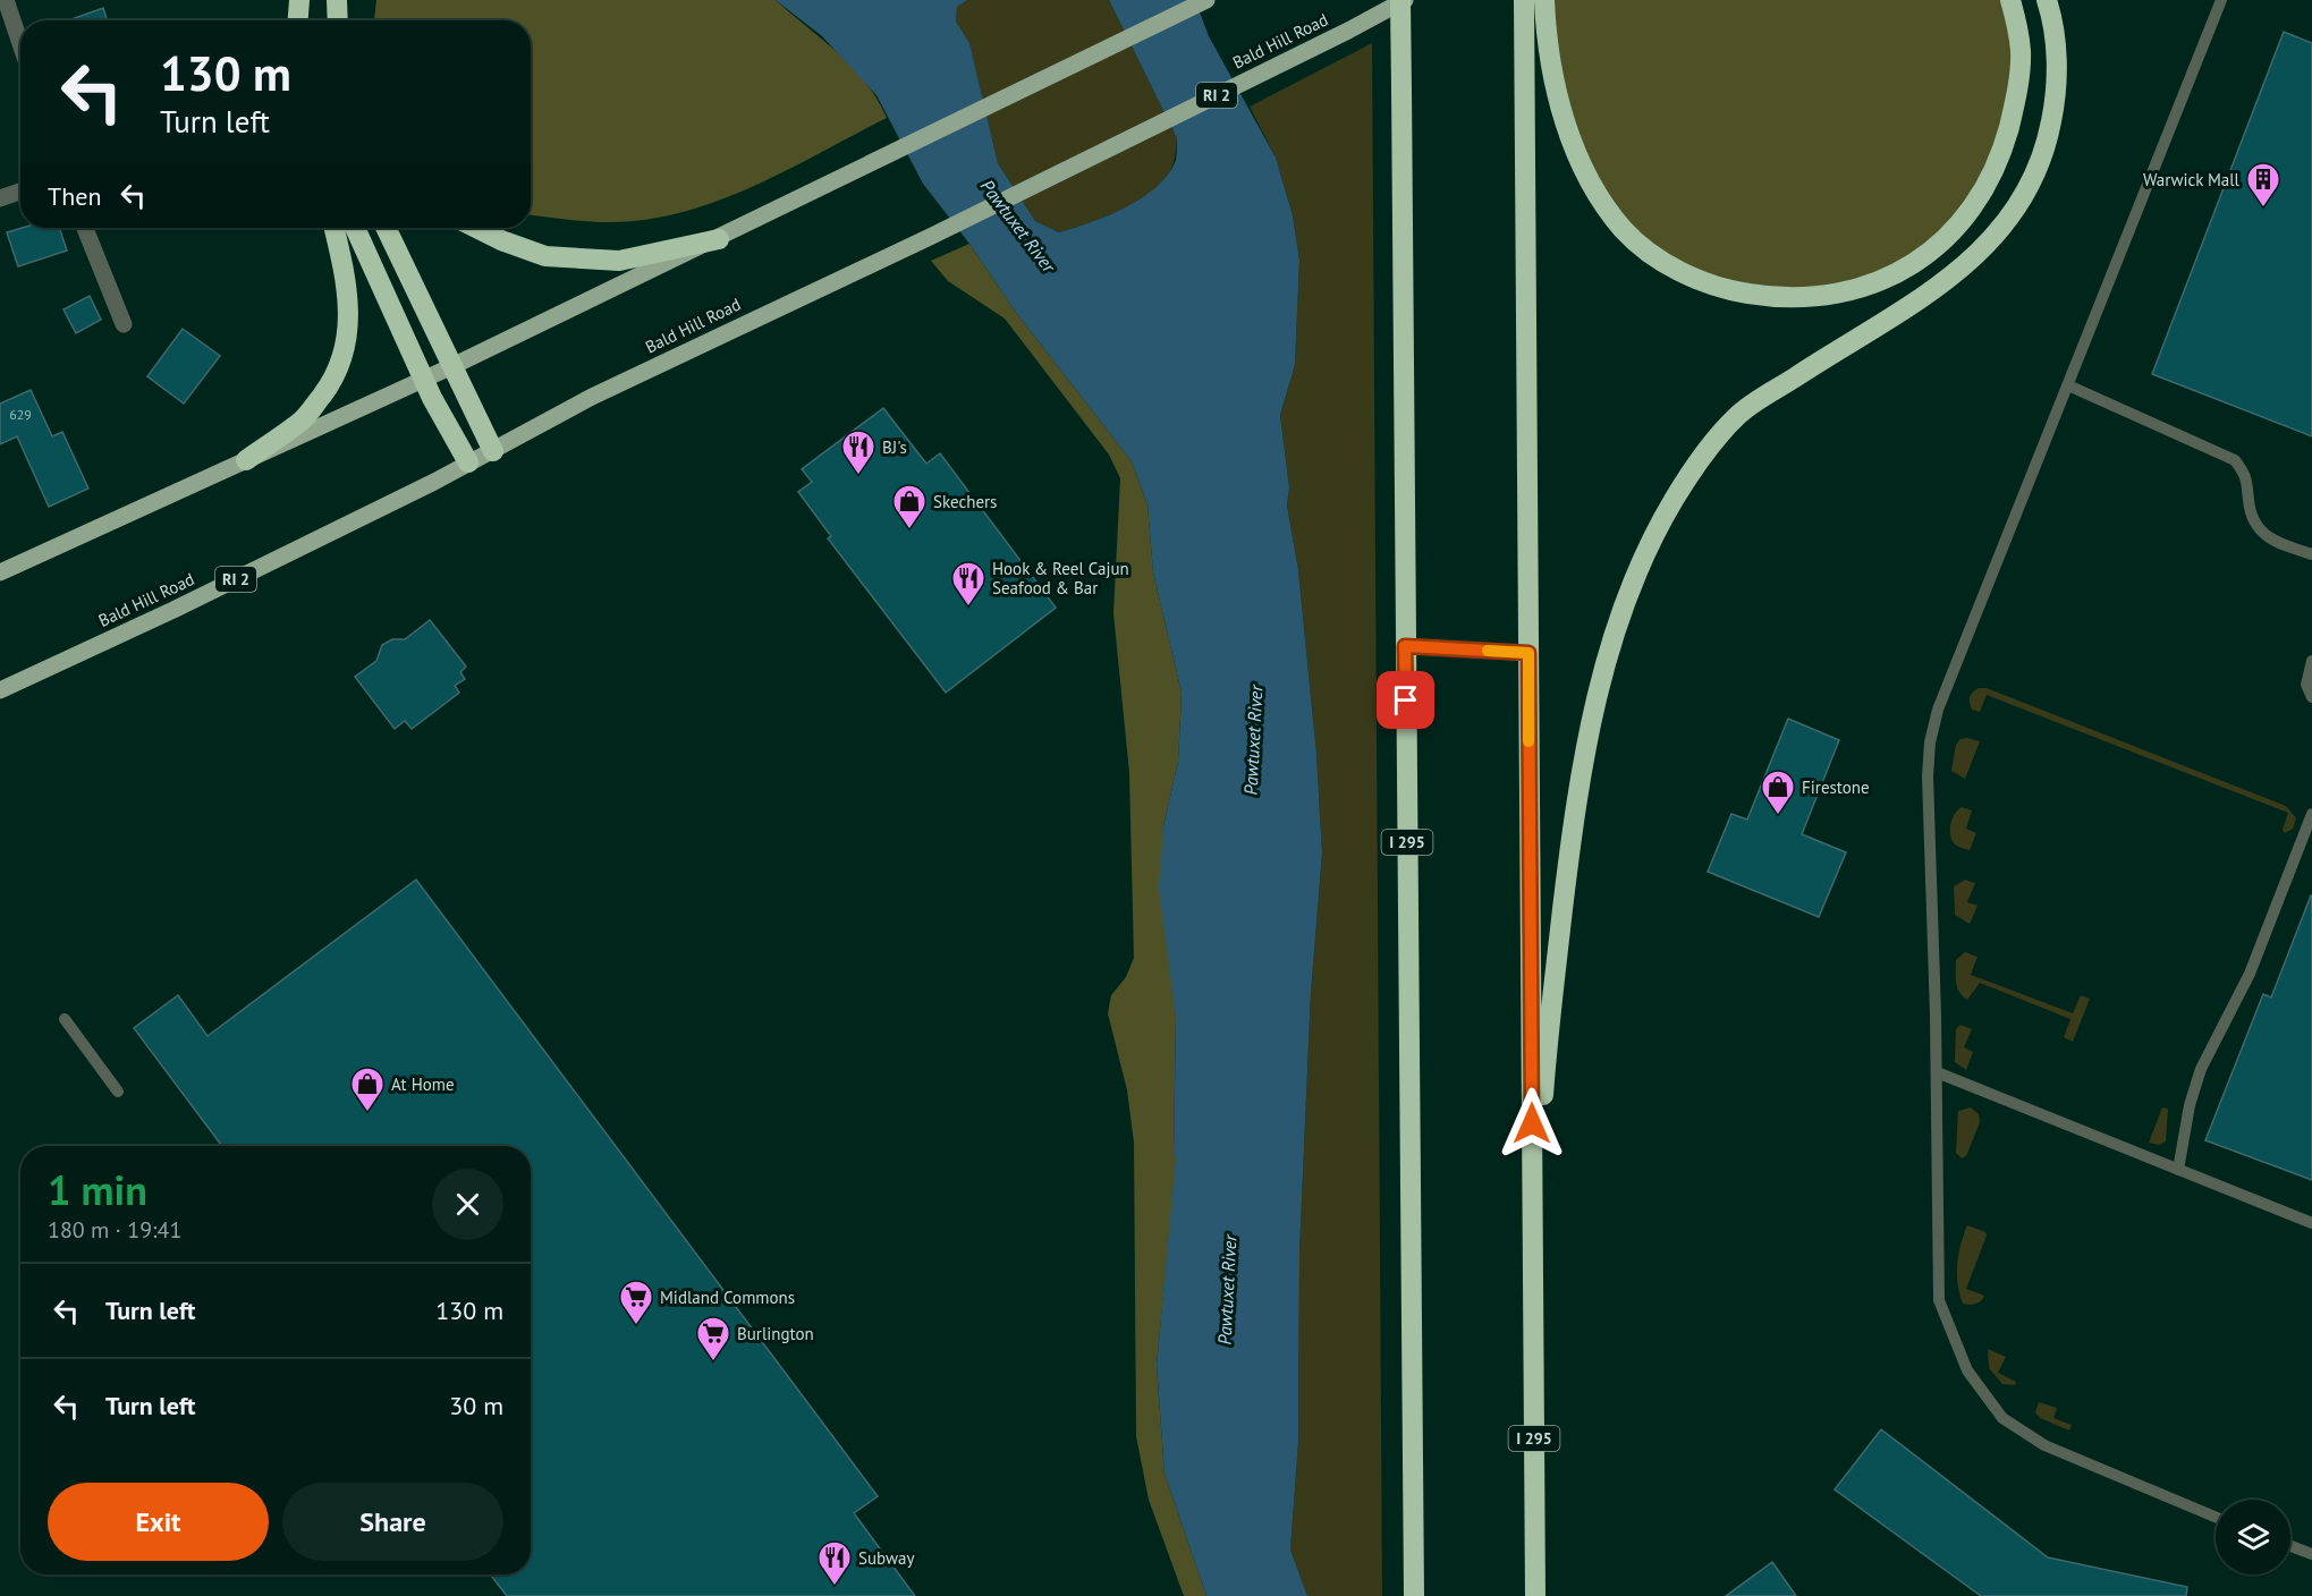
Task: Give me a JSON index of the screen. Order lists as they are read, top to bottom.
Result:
{
  "streets": {
    "highway": ["I 295"],
    "main road": ["Bald Hill Road", "RI 2"]
  },
  "crossings": [
    ["Bald Hill Road", "I 295"]
  ],
  "water": ["Pawtuxet River"],
  "places": {
    "building": ["Warwick Mall"],
    "restaurant": ["BJ's", "Hook & Reel Cajun Seafood & Bar", "Subway"],
    "shop": ["Skechers", "Firestone", "At Home"],
    "supermarket": ["Midland Commons", "Burlington"]
  },
  "house_numbers": ["629"],
  "page": {
    "turn": ["130 m", "Turn left"],
    "then": "Then",
    "heading": ["1 min", "180 m · 19:41"],
    "list": [
      {
        "name": "Turn left",
        "value": "130 m"
      },
      {
        "name": "Turn left",
        "value": "30 m"
      }
    ],
    "buttons": ["Exit", "Share"]
  }
}
